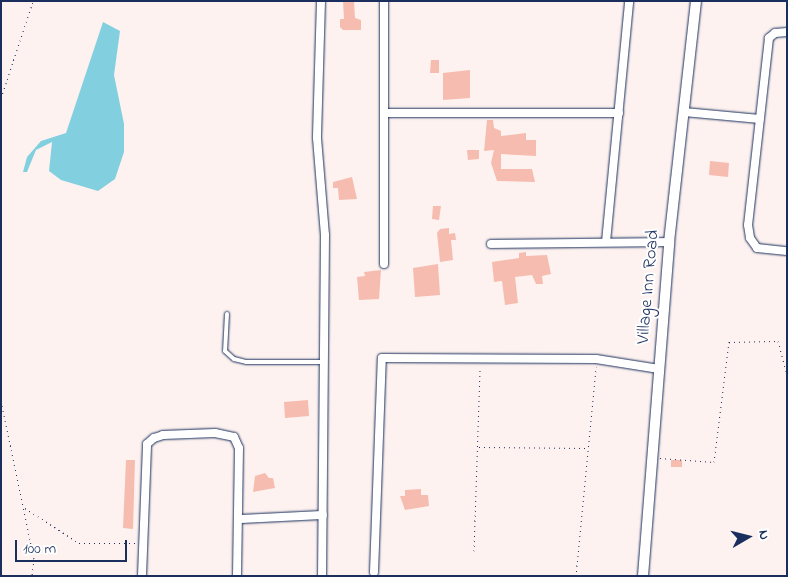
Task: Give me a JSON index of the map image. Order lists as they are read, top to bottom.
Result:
{
  "streets": {
    "street": ["Village Inn Road"]
  },
  "scale_bar": "100 m",
  "north": "right"
}
